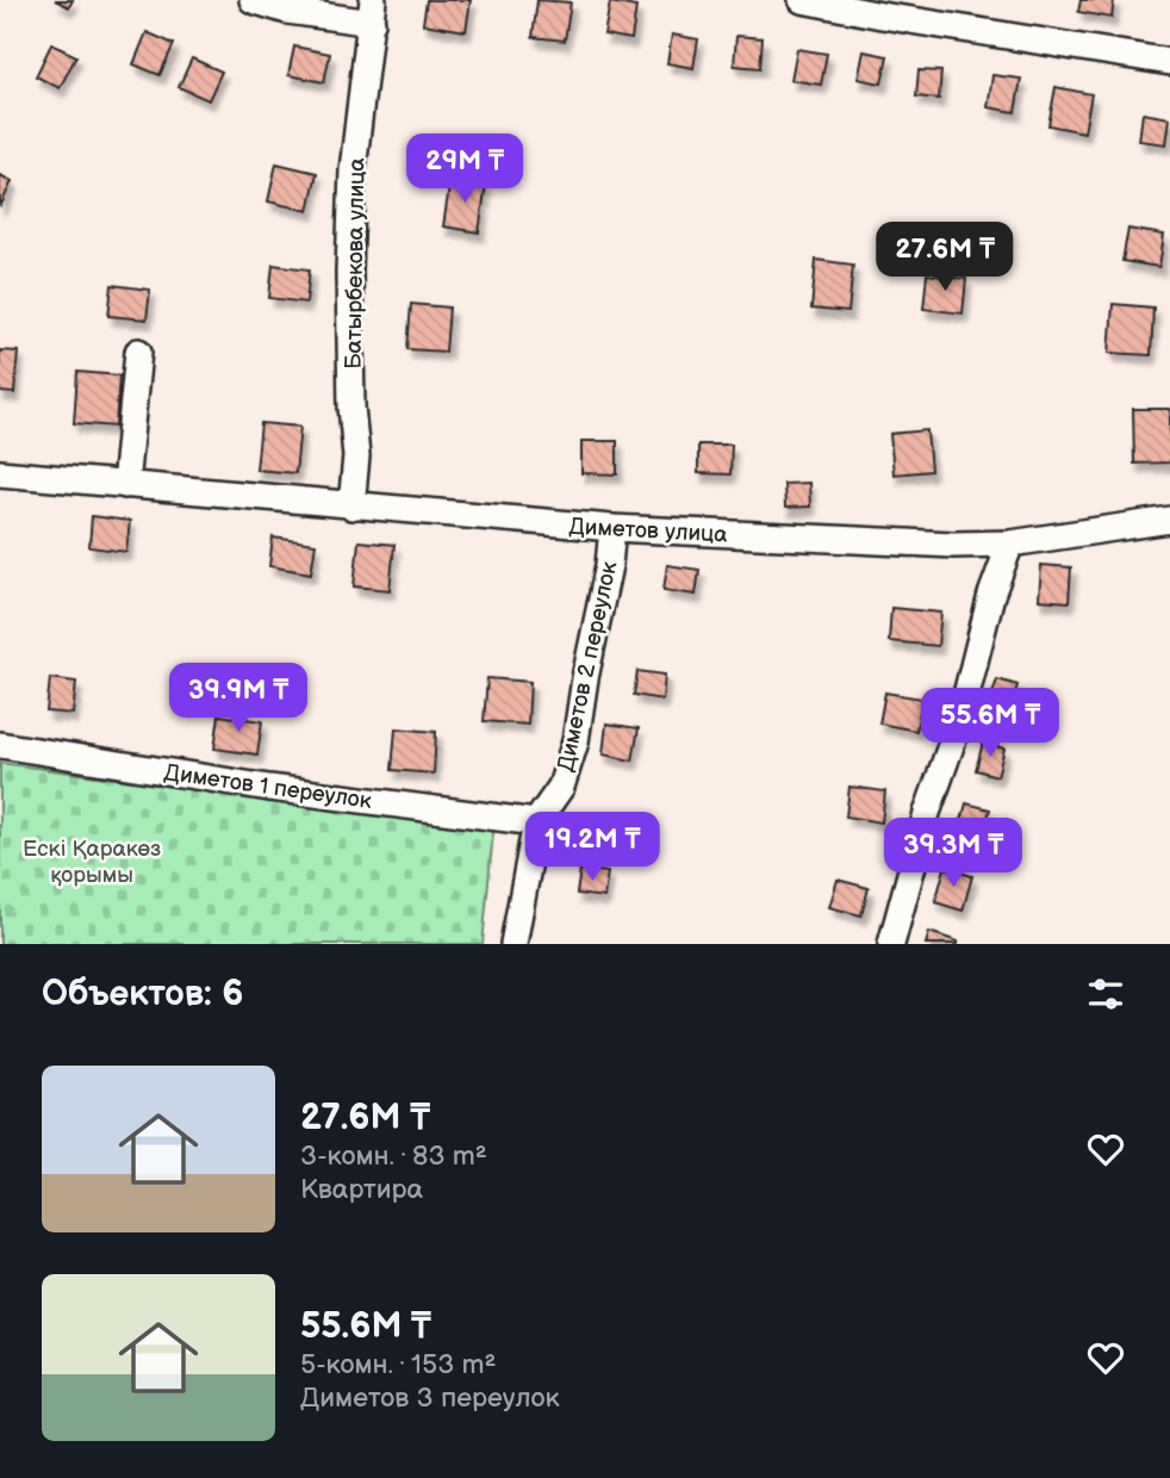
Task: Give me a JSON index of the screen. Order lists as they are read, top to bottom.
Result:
{
  "streets": {
    "street": [
      "Батырбекова улица",
      "Диметов улица",
      "Диметов 2 переулок",
      "Диметов 1 переулок"
    ]
  },
  "crossings": [
    ["Батырбекова улица", "Диметов улица"],
    ["Диметов улица", "Диметов 2 переулок"],
    ["Диметов 2 переулок", "Диметов 1 переулок"]
  ],
  "parks": ["Ескі Қаракөз қорымы"],
  "page": {
    "price": [
      "29M ₸",
      "27.6M ₸",
      "39.9M ₸",
      "55.6M ₸",
      "19.2M ₸",
      "39.3M ₸"
    ],
    "heading": "Объектов: 6",
    "list": [
      {
        "name": "27.6M ₸",
        "note": "3-комн. · 83 m² · Квартира"
      },
      {
        "name": "55.6M ₸",
        "note": "5-комн. · 153 m² · Диметов 3 переулок"
      }
    ]
  }
}
